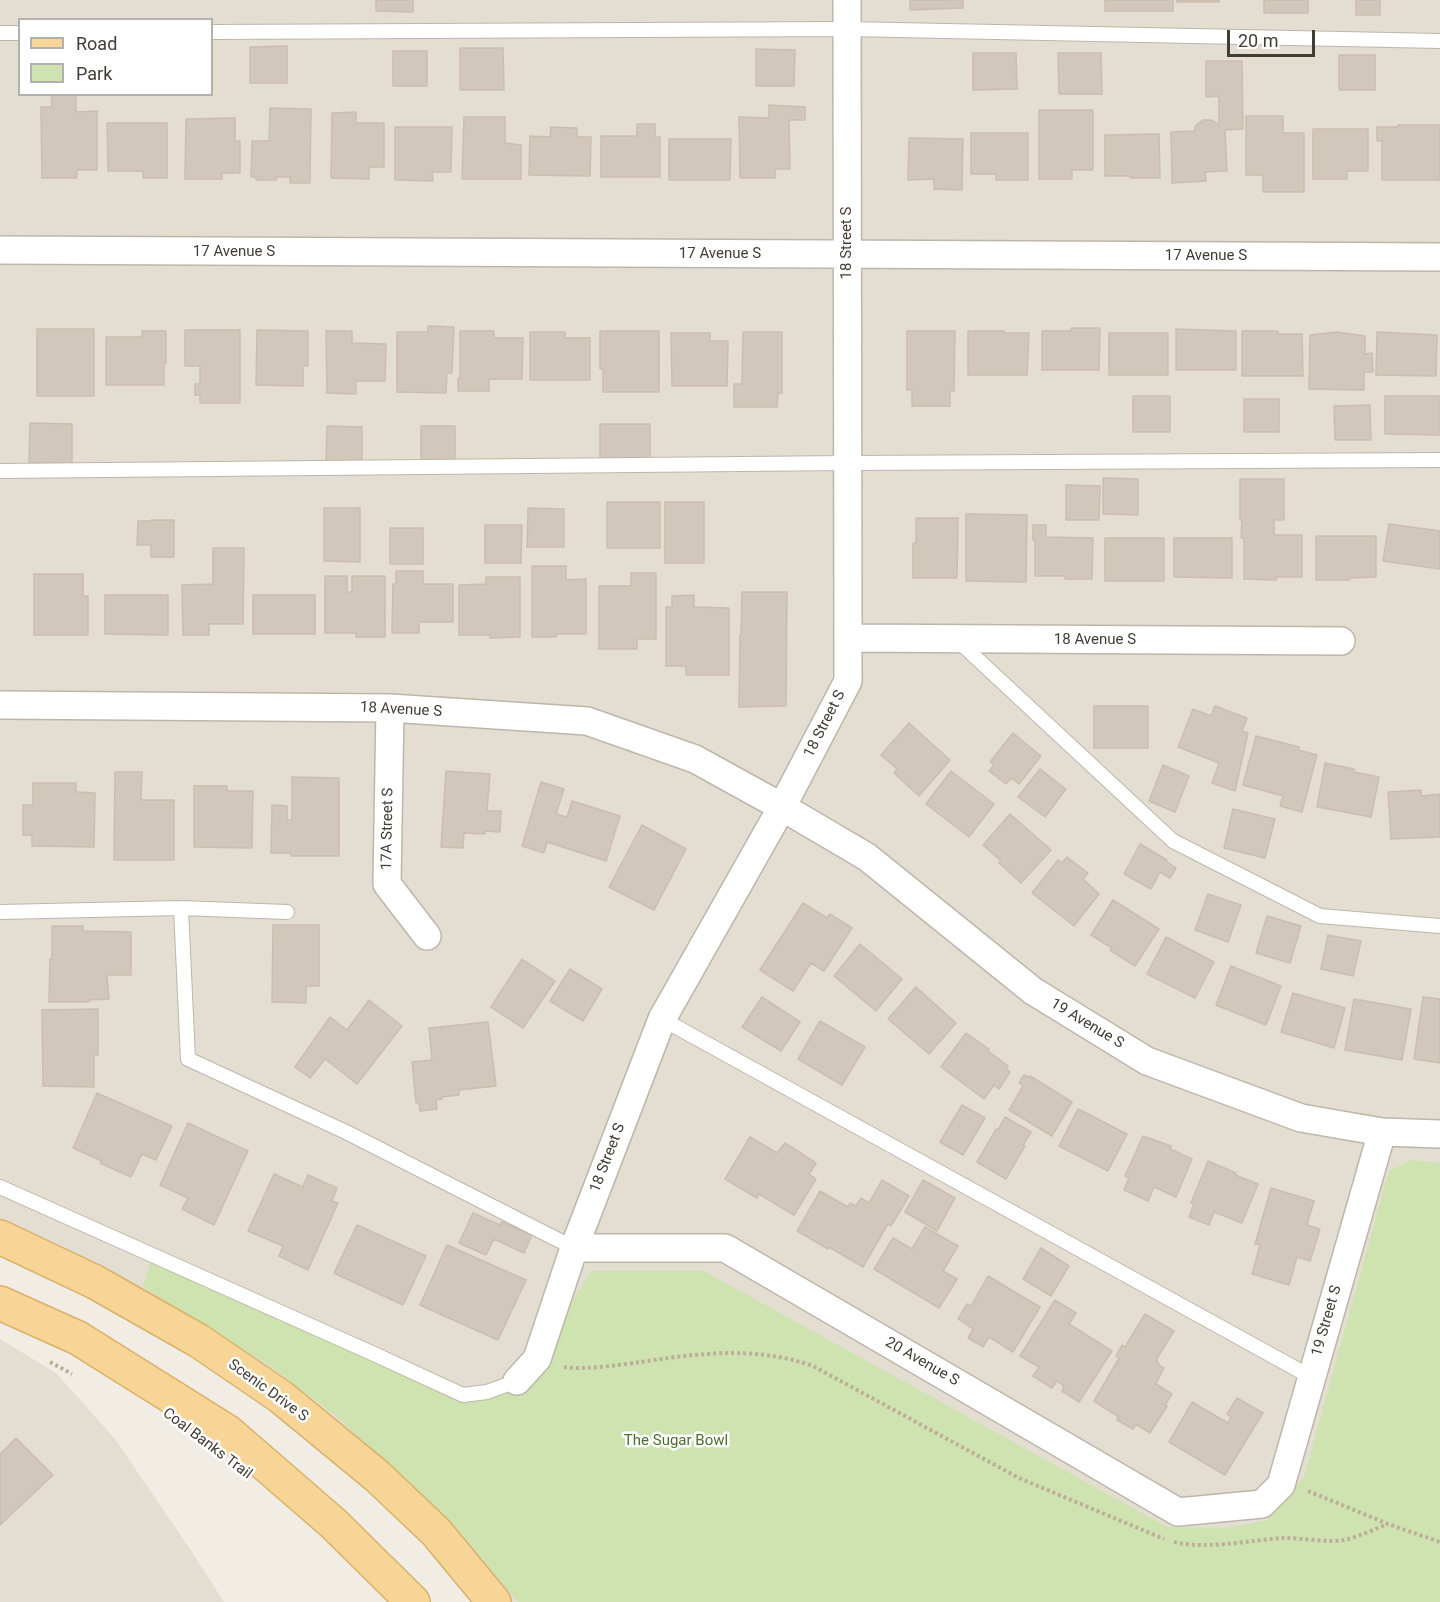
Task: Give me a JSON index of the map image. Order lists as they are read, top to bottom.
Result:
{
  "streets": {
    "main road": ["Scenic Drive S"],
    "street": [
      "18 Street S",
      "17 Avenue S",
      "18 Avenue S",
      "17A Street S",
      "19 Avenue S",
      "19 Street S",
      "20 Avenue S"
    ]
  },
  "crossings": [
    ["18 Street S", "17 Avenue S"],
    ["18 Street S", "18 Avenue S"],
    ["18 Street S", "19 Avenue S"],
    ["18 Street S", "20 Avenue S"],
    ["18 Avenue S", "17A Street S"],
    ["18 Avenue S", "19 Avenue S"],
    ["19 Avenue S", "19 Street S"],
    ["19 Street S", "20 Avenue S"]
  ],
  "parks": ["The Sugar Bowl"],
  "legend": ["Road", "Park"],
  "scale_bar": "20 m"
}
